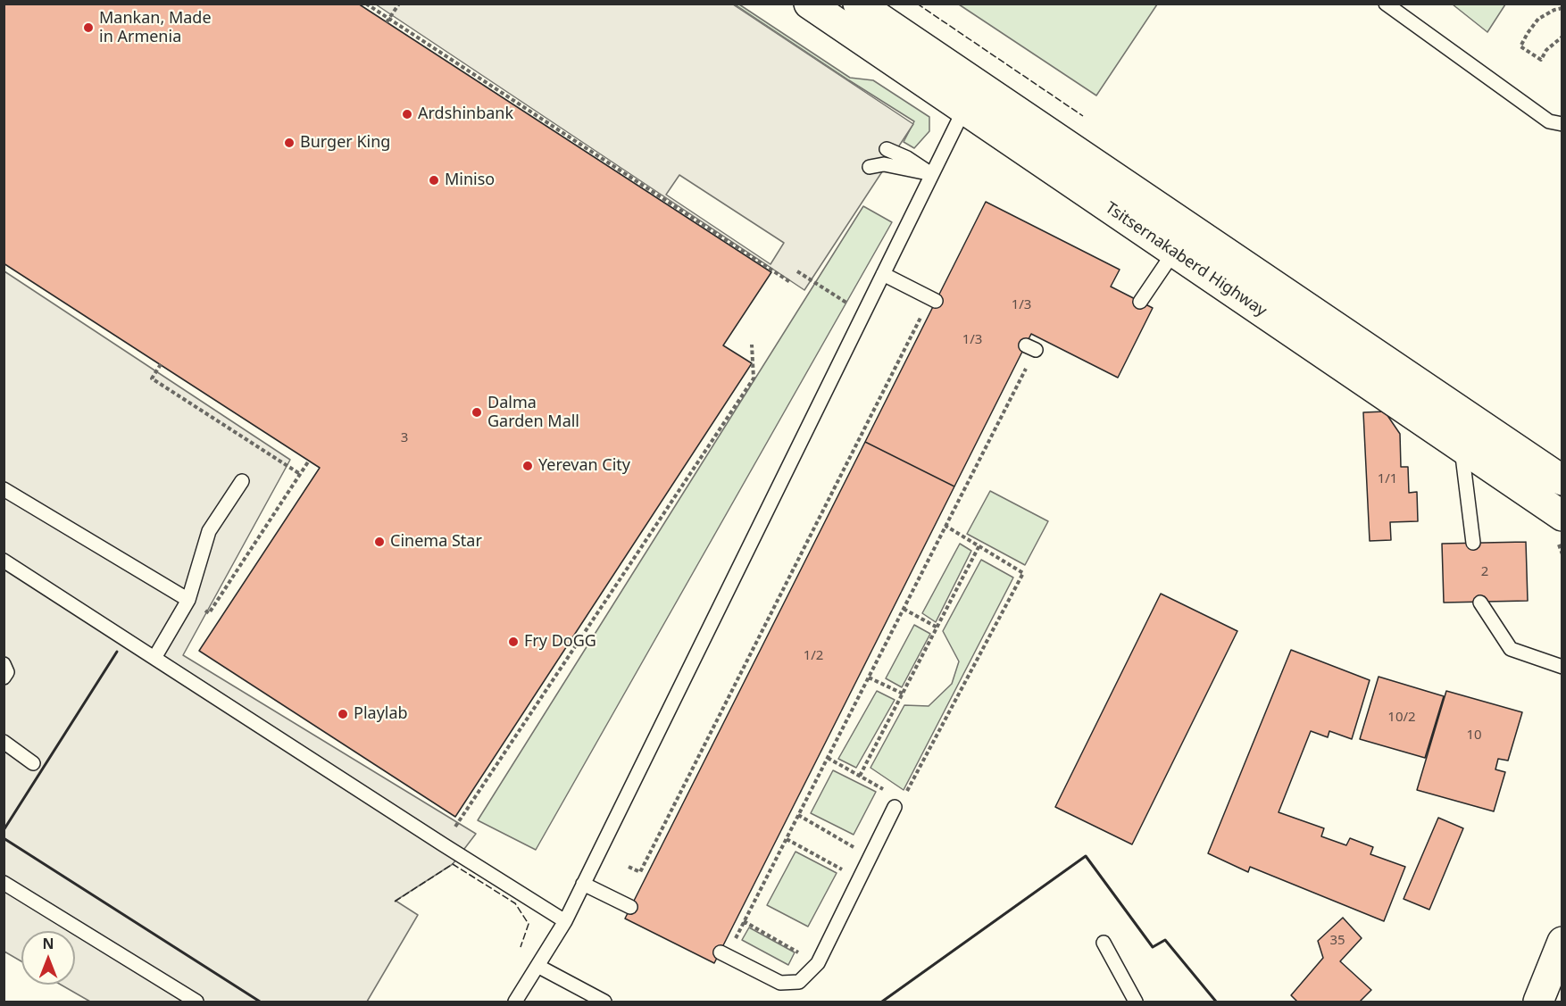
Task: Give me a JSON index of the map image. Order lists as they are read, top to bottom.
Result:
{
  "streets": {
    "main road": ["Tsitsernakaberd Highway"]
  },
  "places": [
    "Mankan, Made in Armenia",
    "Ardshinbank",
    "Burger King",
    "Miniso",
    "Dalma Garden Mall",
    "Yerevan City",
    "Cinema Star",
    "Fry DoGG",
    "Playlab"
  ],
  "house_numbers": [
    "1/3",
    "1/3",
    "3",
    "1/1",
    "2",
    "1/2",
    "10/2",
    "10",
    "35"
  ],
  "north": "top"
}
